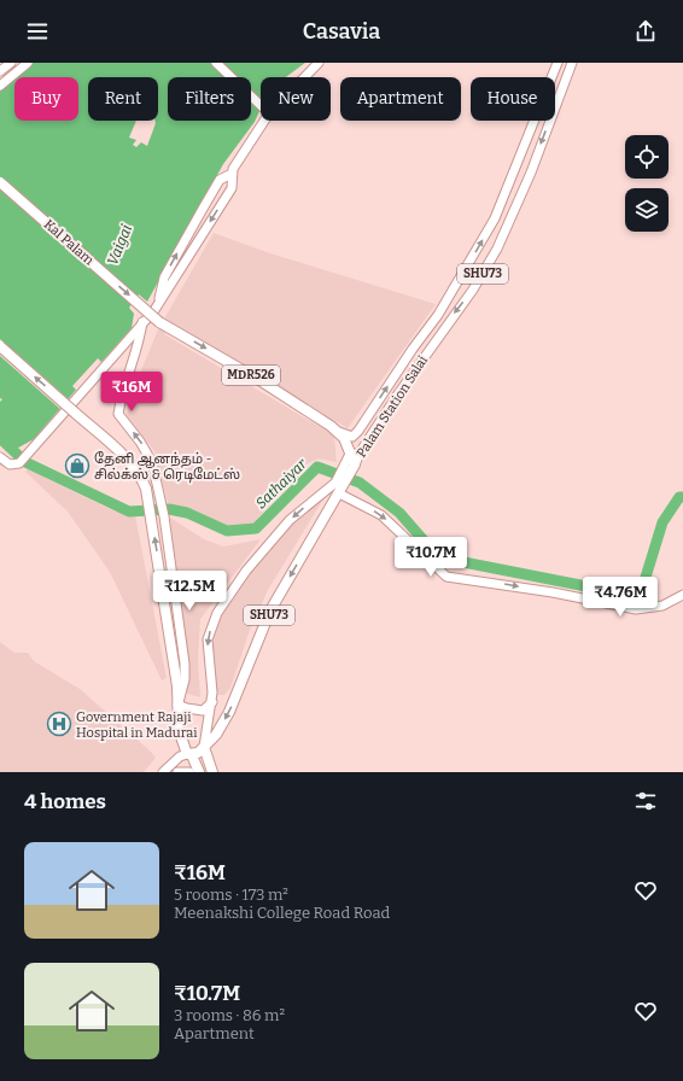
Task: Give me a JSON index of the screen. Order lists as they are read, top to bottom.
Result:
{
  "streets": {
    "highway": [
      "Kal Palam",
      "SHU73",
      "MDR526",
      "Palam Station Salai"
    ]
  },
  "crossings": [
    ["Kal Palam", "Palam Station Salai"],
    ["SHU73", "Palam Station Salai"]
  ],
  "one_way": ["Kal Palam"],
  "water": ["Vaigai", "Sathaiyar"],
  "places": {
    "shop": ["தேனி ஆனந்தம் - சில்க்ஸ் & ரெடிமேட்ஸ்"],
    "hospital": ["Government Rajaji Hospital in Madurai"]
  },
  "page": {
    "header": "Casavia",
    "chip": [
      "Buy",
      "Rent",
      "Filters",
      "New",
      "Apartment",
      "House"
    ],
    "price": [
      "₹16M",
      "₹10.7M",
      "₹12.5M",
      "₹4.76M"
    ],
    "heading": "4 homes",
    "list": [
      {
        "name": "₹16M",
        "note": "5 rooms · 173 m² · Meenakshi College Road Road"
      },
      {
        "name": "₹10.7M",
        "note": "3 rooms · 86 m² · Apartment"
      }
    ]
  }
}
